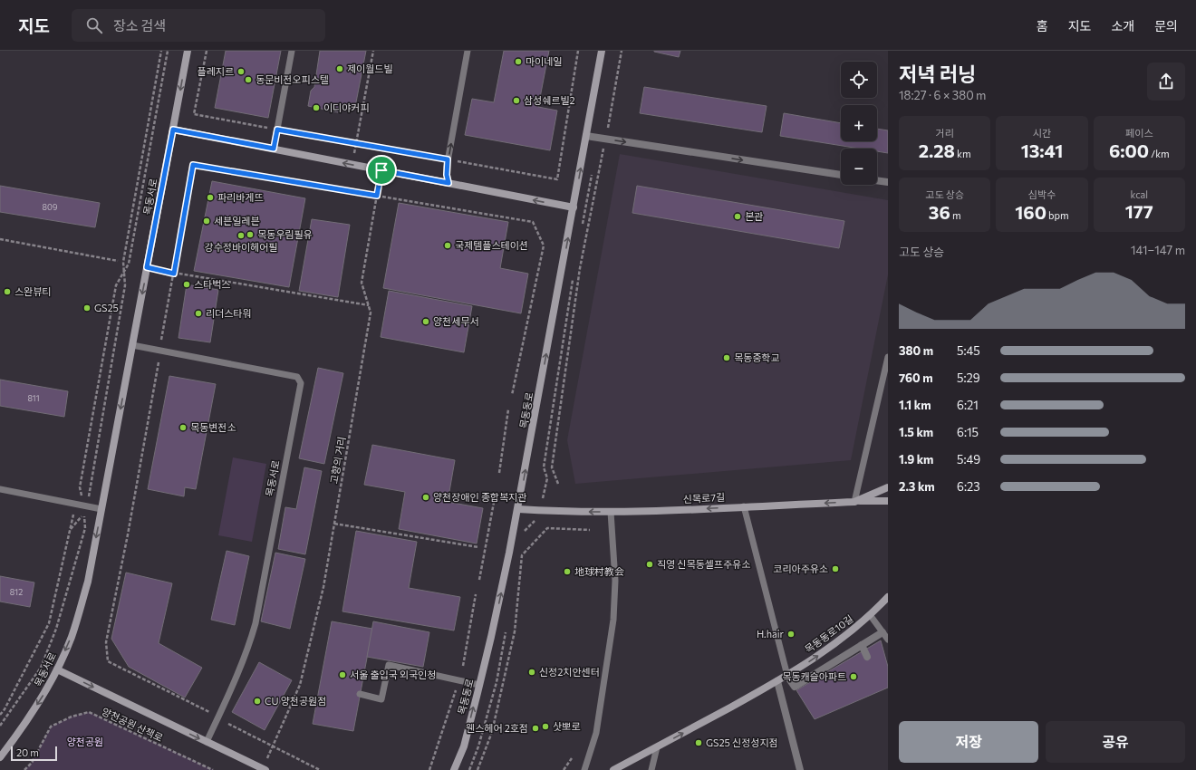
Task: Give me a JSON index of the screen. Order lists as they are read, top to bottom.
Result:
{
  "streets": {
    "main road": [
      "목동서로",
      "목동동로",
      "신목로7길",
      "목동동로10길"
    ],
    "path": ["고향의 거리", "양천공원 산책로"]
  },
  "crossings": [
    ["목동동로", "신목로7길"]
  ],
  "one_way": [
    "목동서로",
    "목동동로",
    "신목로7길",
    "목동동로10길"
  ],
  "parks": ["양천공원"],
  "places": [
    "마이네일",
    "제이월드빌",
    "플레지르",
    "동문비전오피스텔",
    "삼성쉐르빌2",
    "이디야커피",
    "파리바게뜨",
    "본관",
    "세븐일레븐",
    "목동우림필유",
    "강수정바이헤어필",
    "국제템플스테이션",
    "스타벅스",
    "스완뷰티",
    "GS25",
    "리더스타워",
    "양천세무서",
    "목동중학교",
    "목동변전소",
    "양천장애인 종합복지관",
    "직영 신목동셀프주유소",
    "코리아주유소",
    "地球村教会",
    "H.hair",
    "신정2치안센터",
    "서울 출입국 외국인청",
    "목동캐슬아파트",
    "CU 양천공원점",
    "삿뽀로",
    "웬스헤어 2호점",
    "GS25 신정성지점"
  ],
  "house_numbers": ["809", "811", "812"],
  "scale_bar": "20 m",
  "page": {
    "header": "지도",
    "search": "장소 검색",
    "nav": [
      "홈",
      "지도",
      "소개",
      "문의"
    ],
    "heading": ["저녁 러닝", "18:27 · 6 × 380 m"],
    "map_buttons": ["+", "−"],
    "stats": [
      ["거리", "2.28 km"],
      ["시간", "13:41"],
      ["페이스", "6:00 /km"],
      ["고도 상승", "36 m"],
      ["심박수", "160 bpm"],
      ["kcal", "177"]
    ],
    "chart": ["고도 상승", "141–147 m"],
    "list": [
      {
        "name": "380 m",
        "note": "5:45"
      },
      {
        "name": "760 m",
        "note": "5:29"
      },
      {
        "name": "1.1 km",
        "note": "6:21"
      },
      {
        "name": "1.5 km",
        "note": "6:15"
      },
      {
        "name": "1.9 km",
        "note": "5:49"
      },
      {
        "name": "2.3 km",
        "note": "6:23"
      }
    ],
    "buttons": ["저장", "공유"],
    "scale": "20 m"
  }
}
